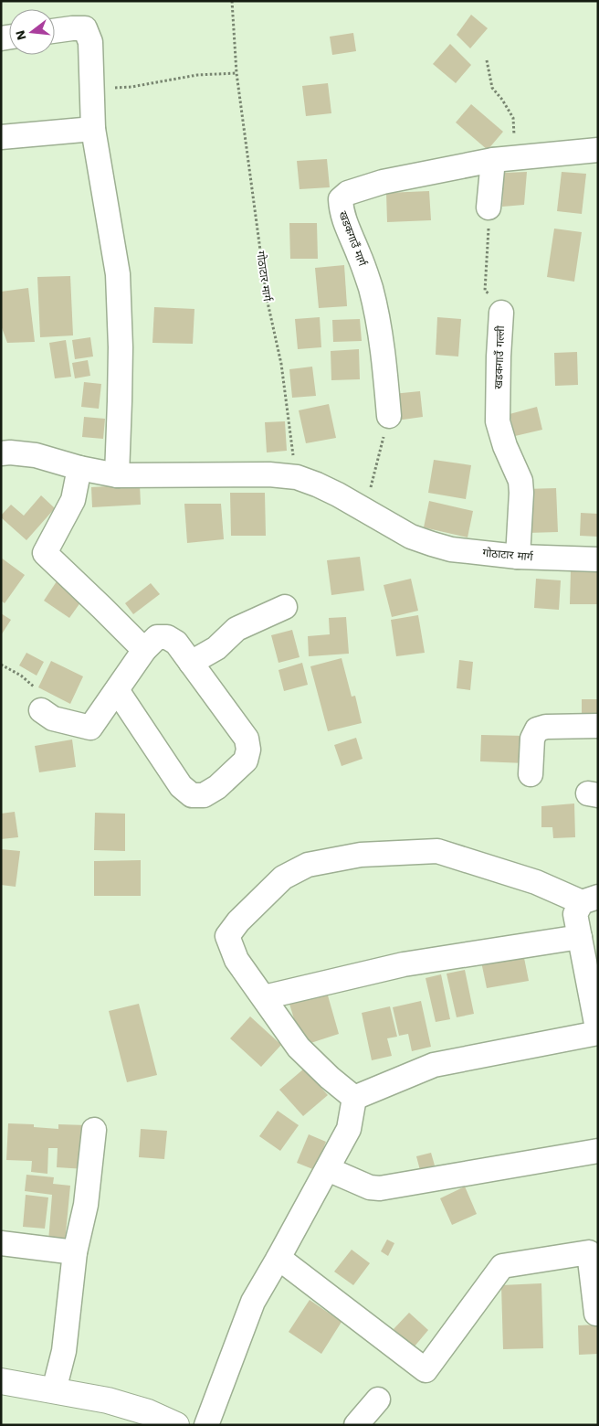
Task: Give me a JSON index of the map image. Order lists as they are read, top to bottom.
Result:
{
  "streets": {
    "street": ["खडकगाउँ मार्ग", "गोठाटार मार्ग", "खडकगाउँ गल्ली"]
  },
  "crossings": [
    ["गोठाटार मार्ग", "खडकगाउँ गल्ली"]
  ],
  "north": "left"
}
